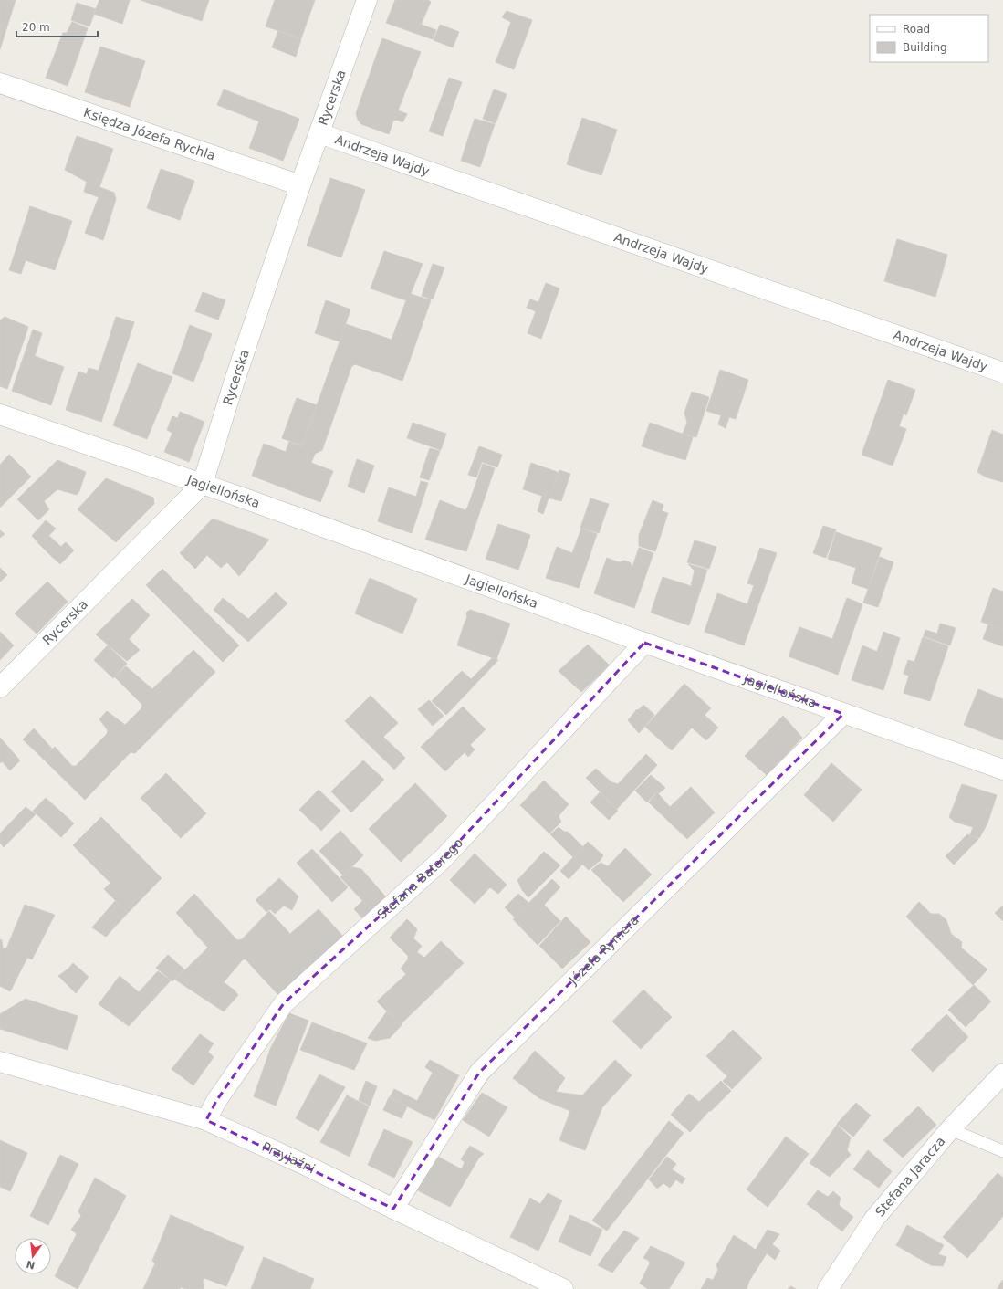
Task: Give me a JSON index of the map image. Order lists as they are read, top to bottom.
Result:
{
  "streets": {
    "street": [
      "Rycerska",
      "Księdza Józefa Rychla",
      "Andrzeja Wajdy",
      "Jagiellońska",
      "Stefana Batorego",
      "Józefa Rymera",
      "Przyjaźni",
      "Stefana Jaracza"
    ]
  },
  "crossings": [
    ["Rycerska", "Księdza Józefa Rychla"],
    ["Rycerska", "Andrzeja Wajdy"],
    ["Rycerska", "Jagiellońska"],
    ["Jagiellońska", "Stefana Batorego"],
    ["Jagiellońska", "Józefa Rymera"],
    ["Stefana Batorego", "Przyjaźni"],
    ["Józefa Rymera", "Przyjaźni"]
  ],
  "legend": ["Road", "Building"],
  "scale_bar": "20 m",
  "north": "bottom"
}
